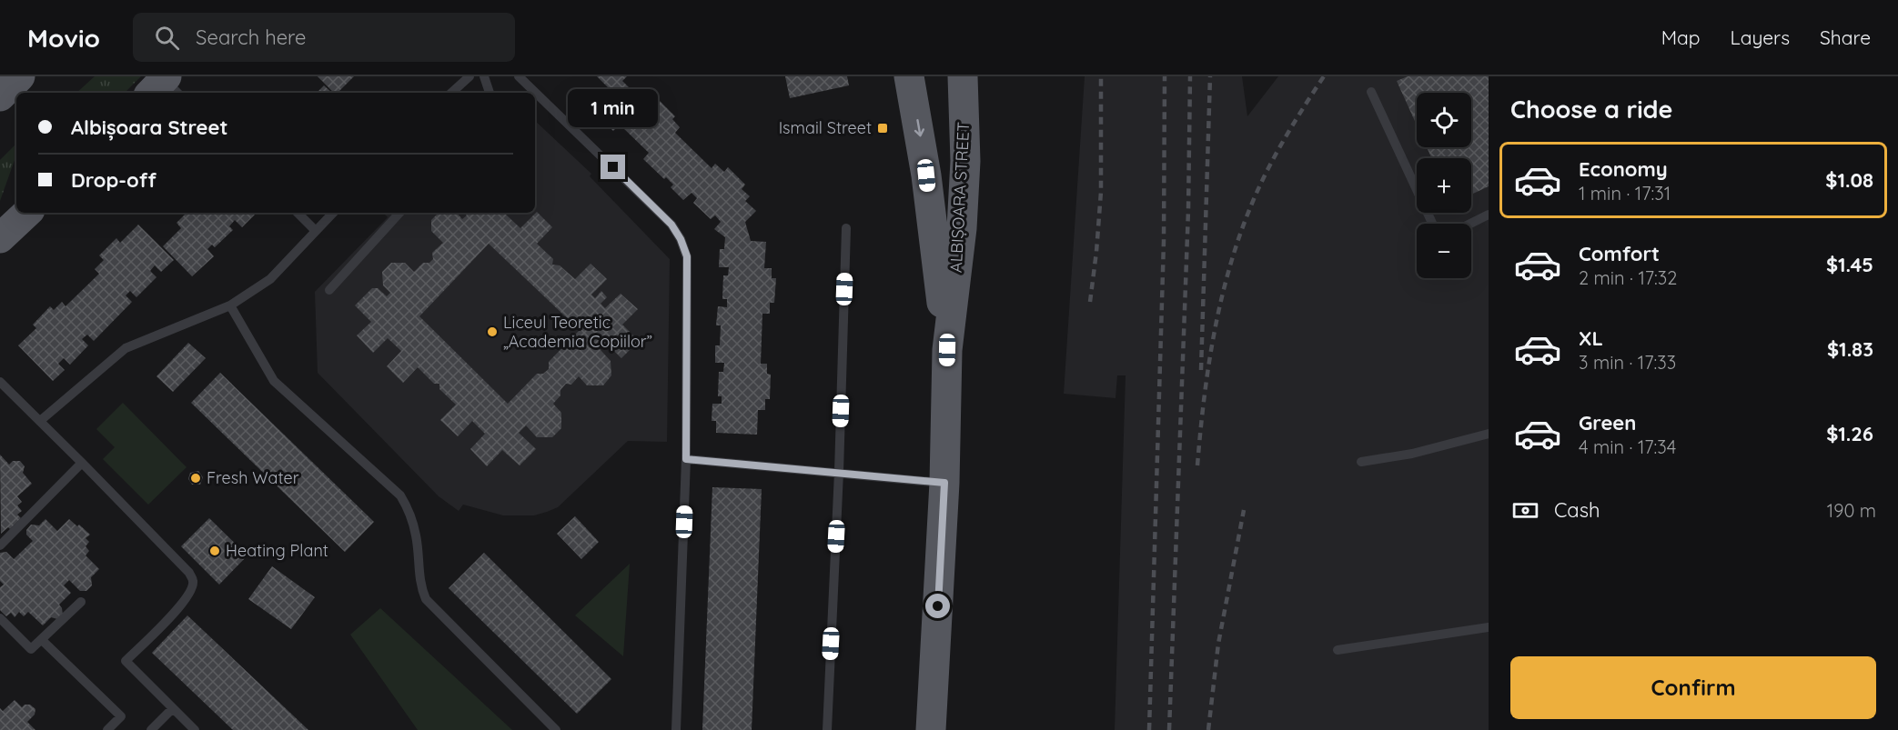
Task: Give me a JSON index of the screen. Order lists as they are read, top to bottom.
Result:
{
  "streets": {
    "main road": ["ALBIȘOARA STREET"]
  },
  "places": {
    "transit": ["Ismail Street"],
    "other": ["Liceul Teoretic „Academia Copiilor”", "Fresh Water", "Heating Plant"]
  },
  "page": {
    "header": "Movio",
    "search": "Search here",
    "nav": ["Map", "Layers", "Share"],
    "heading": "Choose a ride",
    "bubble": "1 min",
    "map_buttons": ["+", "−"],
    "banner": ["Albișoara Street", "Drop-off"],
    "list": [
      {
        "name": "Economy",
        "note": "1 min · 17:31",
        "value": "$1.08"
      },
      {
        "name": "Comfort",
        "note": "2 min · 17:32",
        "value": "$1.45"
      },
      {
        "name": "XL",
        "note": "3 min · 17:33",
        "value": "$1.83"
      },
      {
        "name": "Green",
        "note": "4 min · 17:34",
        "value": "$1.26"
      }
    ],
    "pay": ["Cash", "190 m"],
    "buttons": "Confirm"
  }
}
